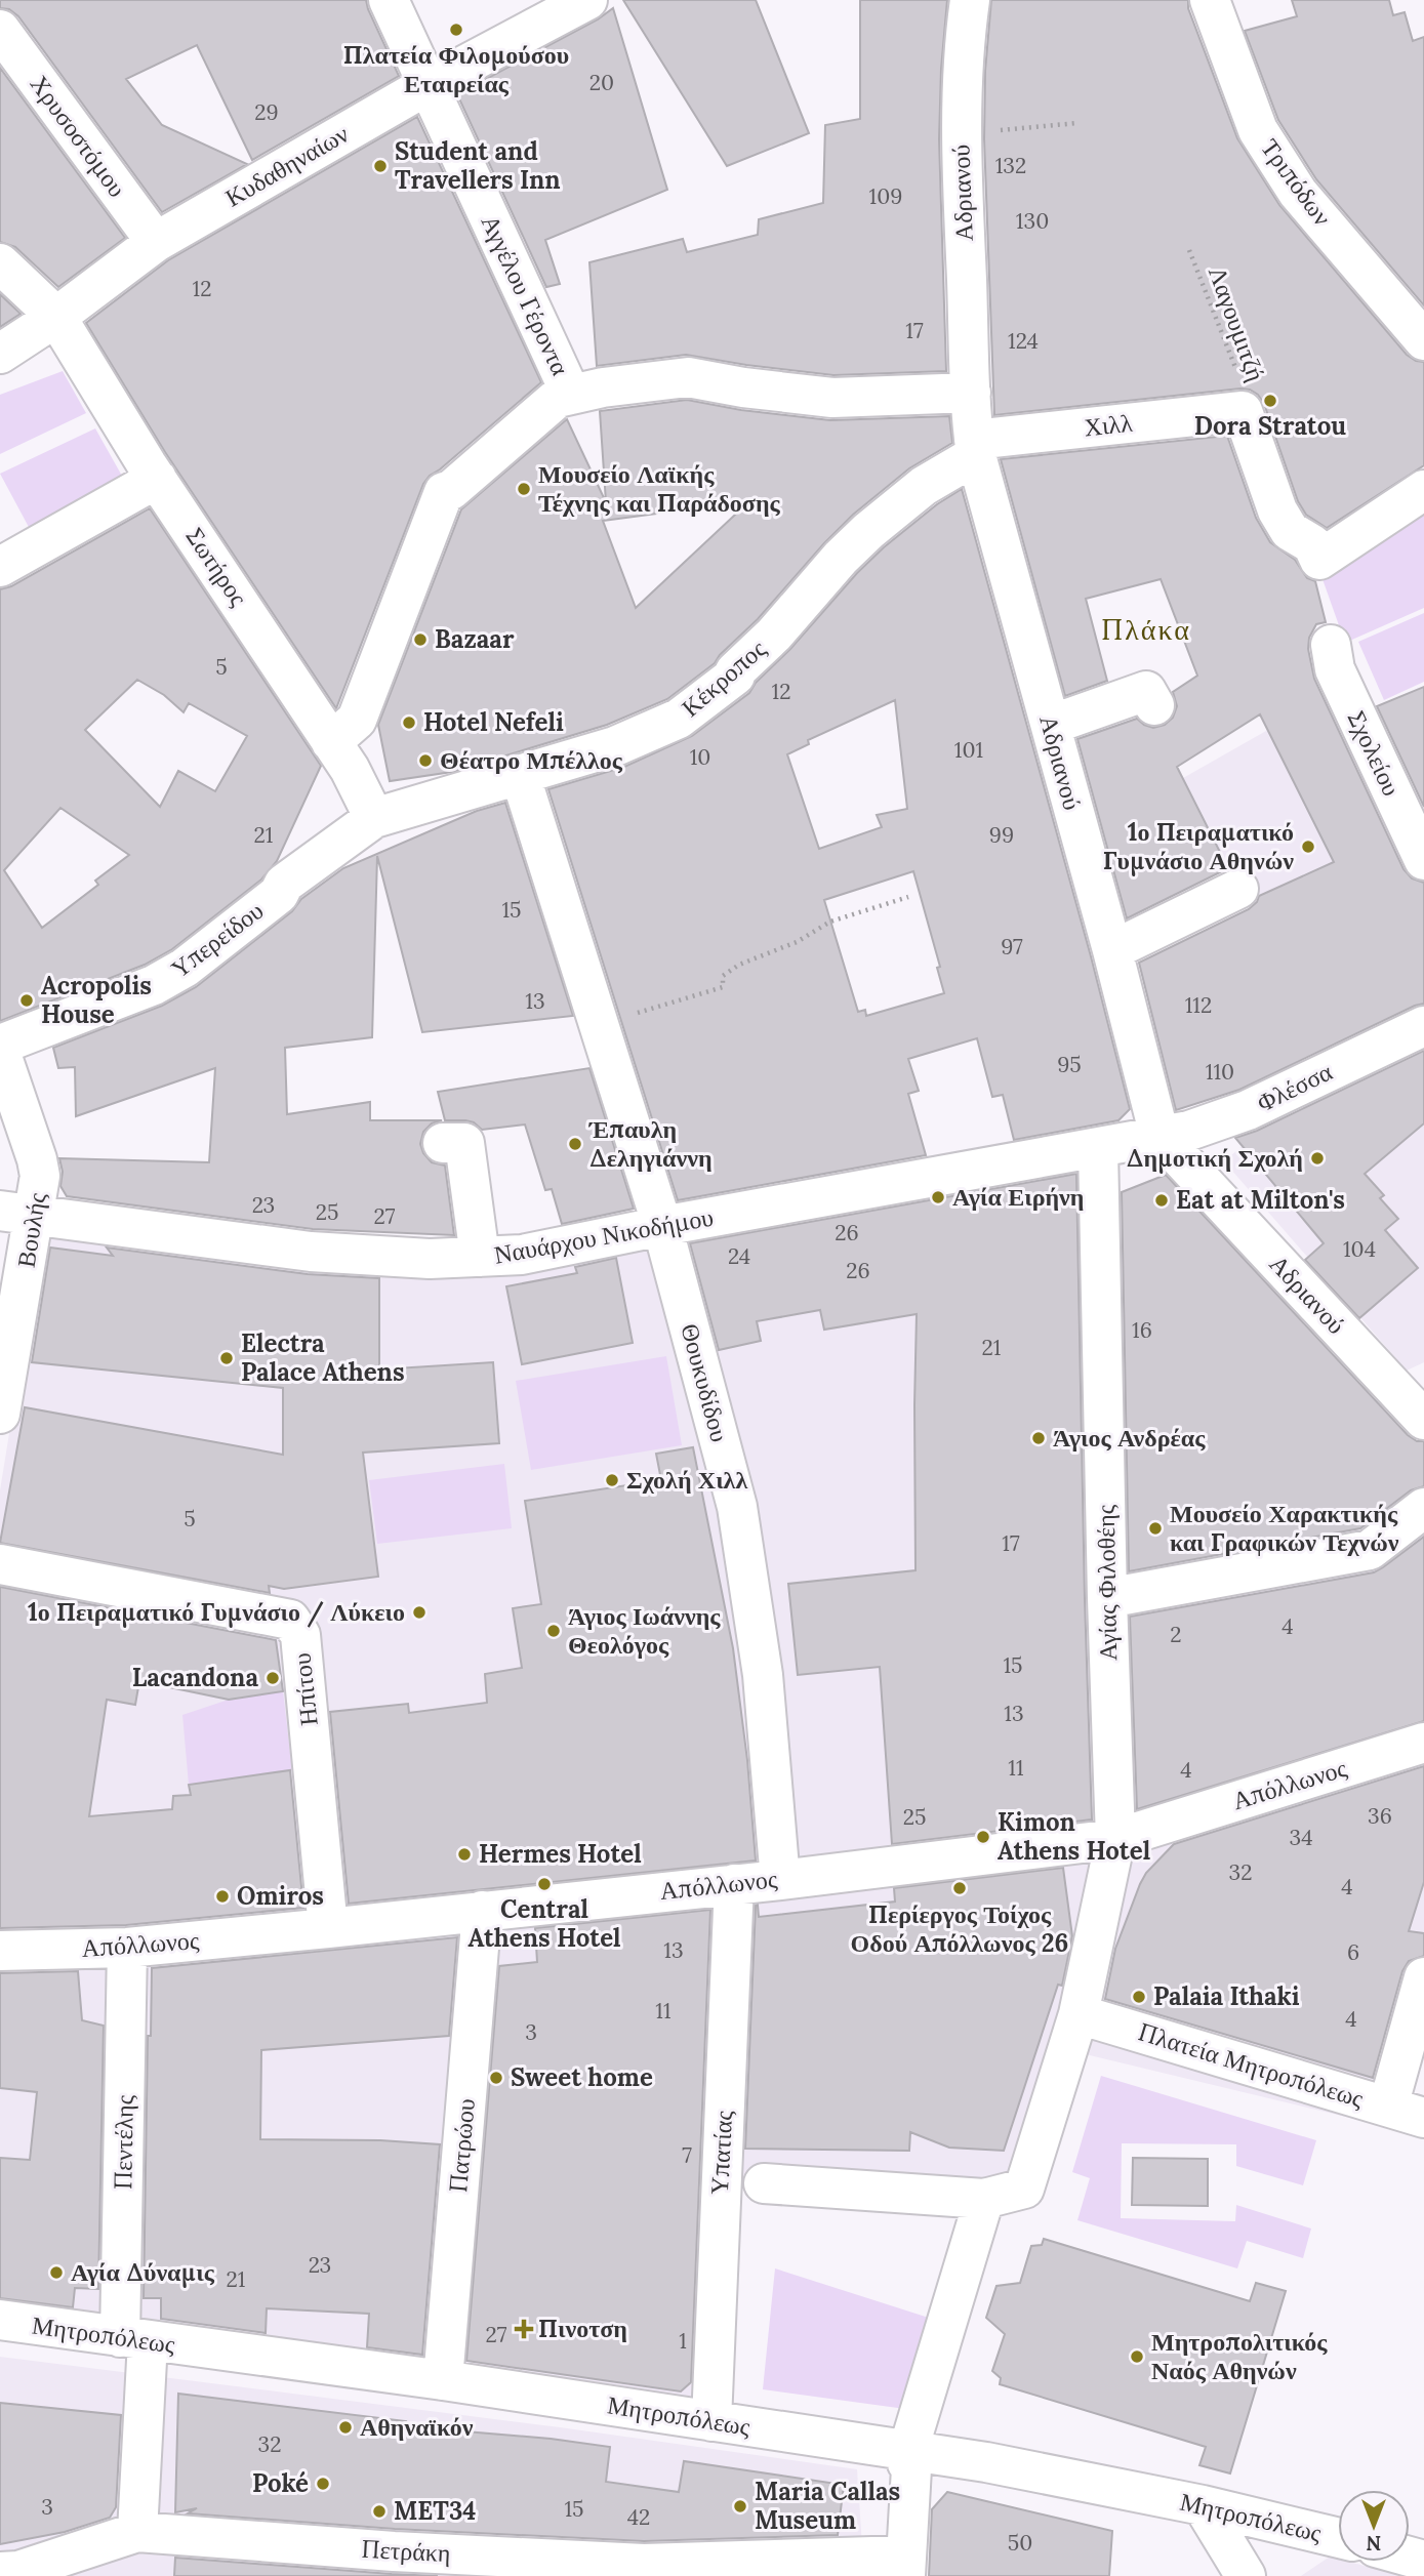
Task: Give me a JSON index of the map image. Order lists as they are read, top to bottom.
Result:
{
  "streets": {
    "street": [
      "Χρυσοστόμου",
      "Κυδαθηναίων",
      "Τριπόδων",
      "Αδριανού",
      "Αγγέλου Γέροντα",
      "Χιλλ",
      "Σωτήρος",
      "Κέκροπος",
      "Σχολείου",
      "Υπερείδου",
      "Φλέσσα",
      "Βουλής",
      "Ναυάρχου Νικοδήμου",
      "Θουκυδίδου",
      "Αγίας Φιλοθέης",
      "Ηπίτου",
      "Απόλλωνος",
      "Πλατεία Μητροπόλεως",
      "Πεντέλης",
      "Πατρώου",
      "Υπατίας",
      "Μητροπόλεως",
      "Πετράκη"
    ],
    "path": ["Λαγουμιτζή"]
  },
  "crossings": [
    ["Χρυσοστόμου", "Κυδαθηναίων"],
    ["Κυδαθηναίων", "Αγγέλου Γέροντα"],
    ["Κυδαθηναίων", "Σωτήρος"],
    ["Αδριανού", "Χιλλ"],
    ["Αδριανού", "Κέκροπος"],
    ["Αδριανού", "Φλέσσα"],
    ["Αδριανού", "Ναυάρχου Νικοδήμου"],
    ["Λαγουμιτζή", "Χιλλ"],
    ["Χιλλ", "Κέκροπος"],
    ["Σωτήρος", "Κέκροπος"],
    ["Σωτήρος", "Υπερείδου"],
    ["Κέκροπος", "Υπερείδου"],
    ["Κέκροπος", "Θουκυδίδου"],
    ["Φλέσσα", "Ναυάρχου Νικοδήμου"],
    ["Βουλής", "Ναυάρχου Νικοδήμου"],
    ["Ναυάρχου Νικοδήμου", "Θουκυδίδου"],
    ["Ναυάρχου Νικοδήμου", "Αγίας Φιλοθέης"],
    ["Θουκυδίδου", "Απόλλωνος"],
    ["Αγίας Φιλοθέης", "Απόλλωνος"],
    ["Αγίας Φιλοθέης", "Πλατεία Μητροπόλεως"],
    ["Ηπίτου", "Απόλλωνος"],
    ["Απόλλωνος", "Πεντέλης"],
    ["Απόλλωνος", "Πατρώου"],
    ["Απόλλωνος", "Υπατίας"],
    ["Πεντέλης", "Μητροπόλεως"],
    ["Πεντέλης", "Πετράκη"],
    ["Πατρώου", "Μητροπόλεως"],
    ["Υπατίας", "Μητροπόλεως"]
  ],
  "districts": ["Πλάκα"],
  "places": {
    "other": [
      "Πλατεία Φιλομούσου Εταιρείας",
      "Student and Travellers Inn",
      "Dora Stratou",
      "Μουσείο Λαϊκής Τέχνης και Παράδοσης",
      "Bazaar",
      "Hotel Nefeli",
      "Θέατρο Μπέλλος",
      "1ο Πειραματικό Γυμνάσιο Αθηνών",
      "Acropolis House",
      "Έπαυλη Δεληγιάννη",
      "Δημοτική Σχολή",
      "Αγία Ειρήνη",
      "Eat at Milton's",
      "Electra Palace Athens",
      "Άγιος Ανδρέας",
      "Σχολή Χιλλ",
      "Μουσείο Χαρακτικής και Γραφικών Τεχνών",
      "1ο Πειραματικό Γυμνάσιο / Λύκειο",
      "Άγιος Ιωάννης Θεολόγος",
      "Lacandona",
      "Kimon Athens Hotel",
      "Hermes Hotel",
      "Central Athens Hotel",
      "Περίεργος Τοίχος Οδού Απόλλωνος 26",
      "Omiros",
      "Palaia Ithaki",
      "Sweet home",
      "Αγία Δύναμις",
      "Μητροπολιτικός Ναός Αθηνών",
      "Αθηναϊκόν",
      "Poké",
      "Maria Callas Museum",
      "MET34"
    ],
    "health": ["Πινοτση"]
  },
  "house_numbers": [
    "20",
    "29",
    "132",
    "109",
    "130",
    "12",
    "17",
    "124",
    "5",
    "12",
    "101",
    "10",
    "21",
    "99",
    "15",
    "97",
    "13",
    "112",
    "95",
    "110",
    "23",
    "25",
    "27",
    "26",
    "104",
    "24",
    "26",
    "16",
    "21",
    "5",
    "17",
    "4",
    "2",
    "15",
    "13",
    "11",
    "4",
    "36",
    "25",
    "34",
    "32",
    "4",
    "13",
    "6",
    "11",
    "4",
    "3",
    "7",
    "23",
    "21",
    "27",
    "1",
    "32",
    "3",
    "15",
    "42",
    "50"
  ],
  "north": "bottom"
}
